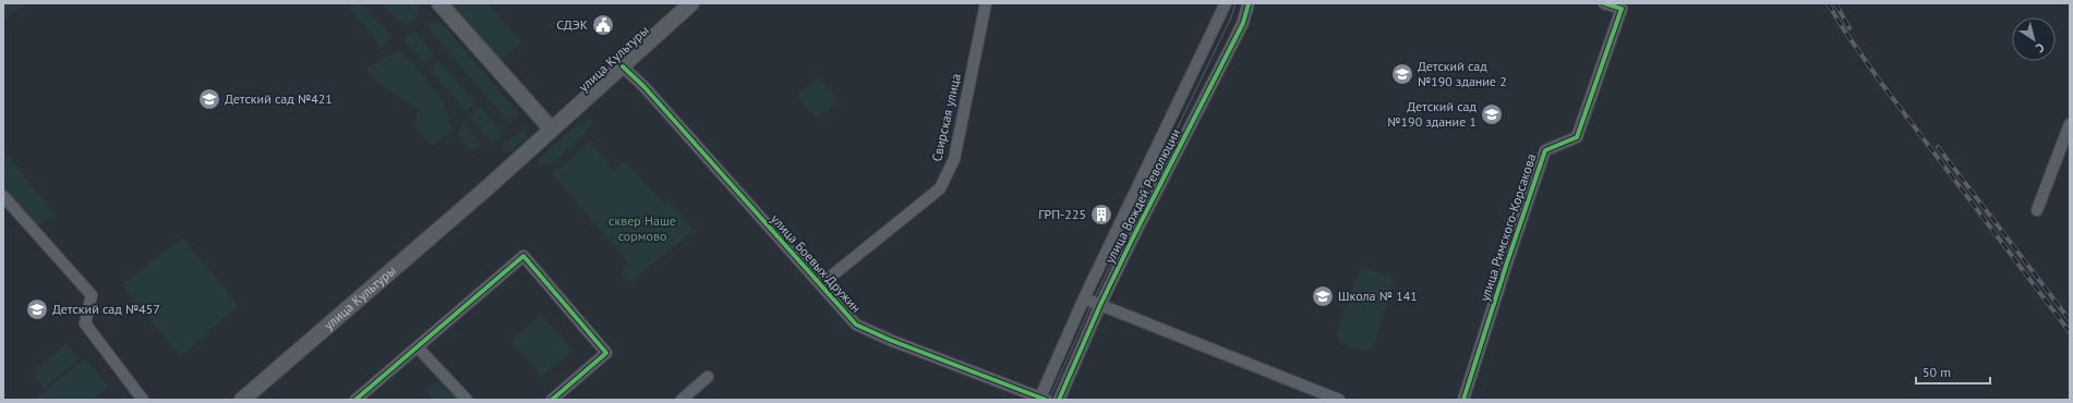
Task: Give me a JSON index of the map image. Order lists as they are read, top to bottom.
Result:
{
  "streets": {
    "main road": ["улица Культуры"],
    "street": [
      "Свирская улица",
      "улица Вождей Революции",
      "улица Римского-Корсакова",
      "улица Боевых Дружин"
    ]
  },
  "crossings": [
    ["улица Культуры", "улица Боевых Дружин"],
    ["Свирская улица", "улица Боевых Дружин"],
    ["улица Вождей Революции", "улица Боевых Дружин"]
  ],
  "parks": ["сквер Наше сормово"],
  "places": {
    "public building": ["СДЭК"],
    "school or university": [
      "Детский сад №190 здание 2",
      "Детский сад №421",
      "Детский сад №190 здание 1",
      "Школа № 141",
      "Детский сад №457"
    ],
    "building": ["ГРП-225"]
  },
  "scale_bar": "50 m",
  "north": "bottom right"
}
